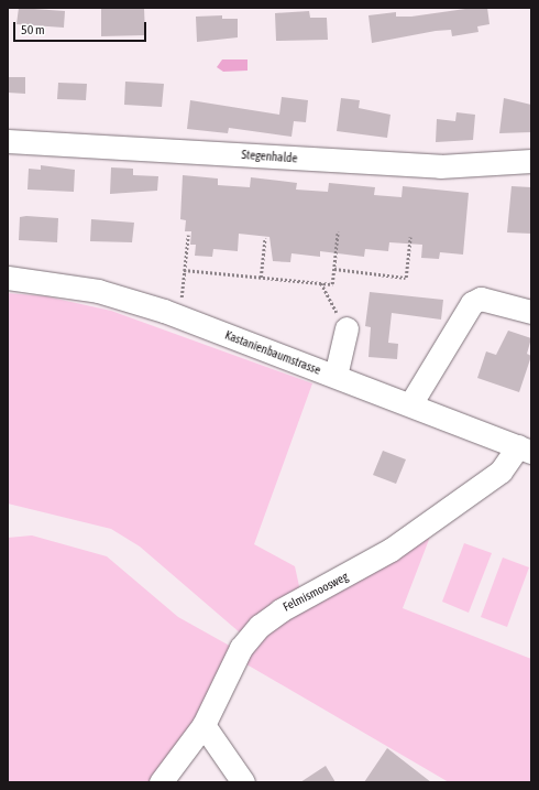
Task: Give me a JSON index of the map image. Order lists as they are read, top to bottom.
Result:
{
  "streets": {
    "street": ["Stegenhalde", "Kastanienbaumstrasse", "Felmismoosweg"]
  },
  "crossings": [
    ["Kastanienbaumstrasse", "Felmismoosweg"]
  ],
  "scale_bar": "50 m"
}
